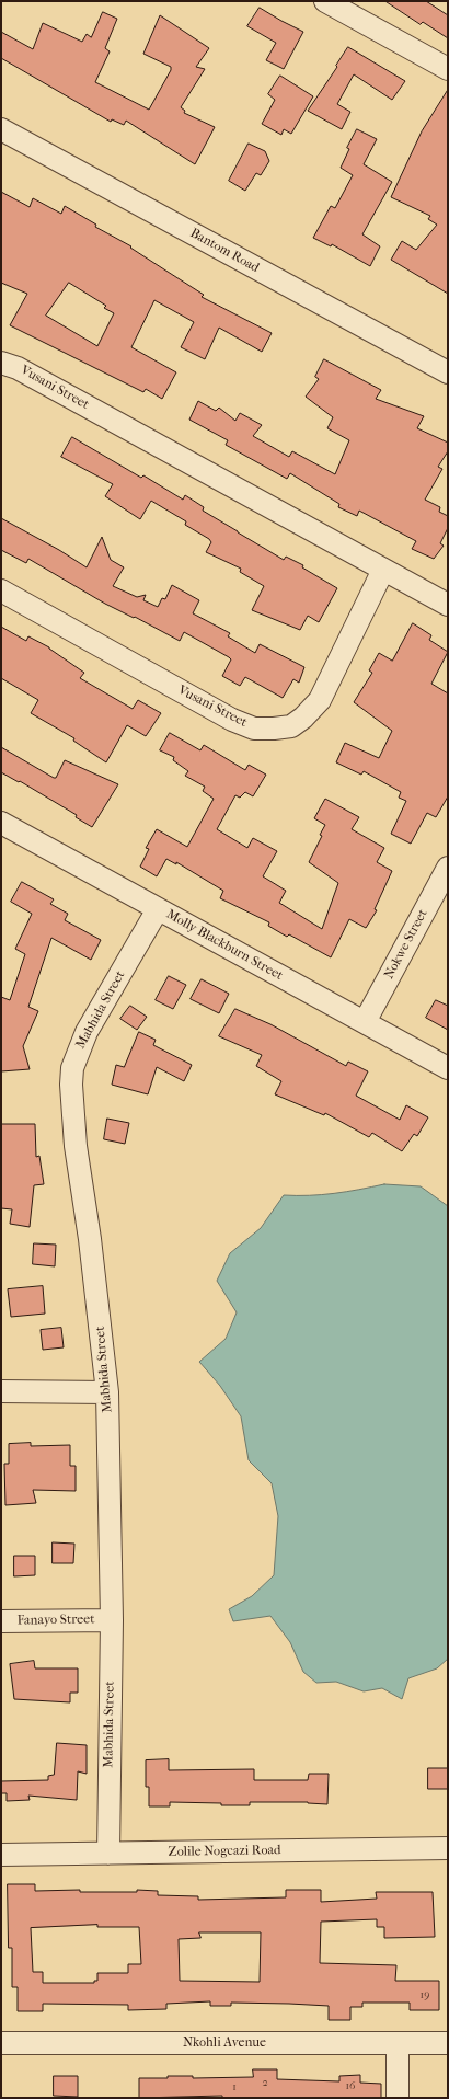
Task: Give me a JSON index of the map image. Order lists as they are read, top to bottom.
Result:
{
  "streets": {
    "street": [
      "Bantom Road",
      "Vusani Street",
      "Nokwe Street",
      "Molly Blackburn Street",
      "Mabhida Street",
      "Fanayo Street",
      "Zolile Nogcazi Road",
      "Nkohli Avenue"
    ]
  },
  "crossings": [
    ["Nokwe Street", "Molly Blackburn Street"],
    ["Molly Blackburn Street", "Mabhida Street"],
    ["Mabhida Street", "Fanayo Street"],
    ["Mabhida Street", "Zolile Nogcazi Road"]
  ],
  "house_numbers": [
    "19",
    "2",
    "16",
    "1"
  ]
}
